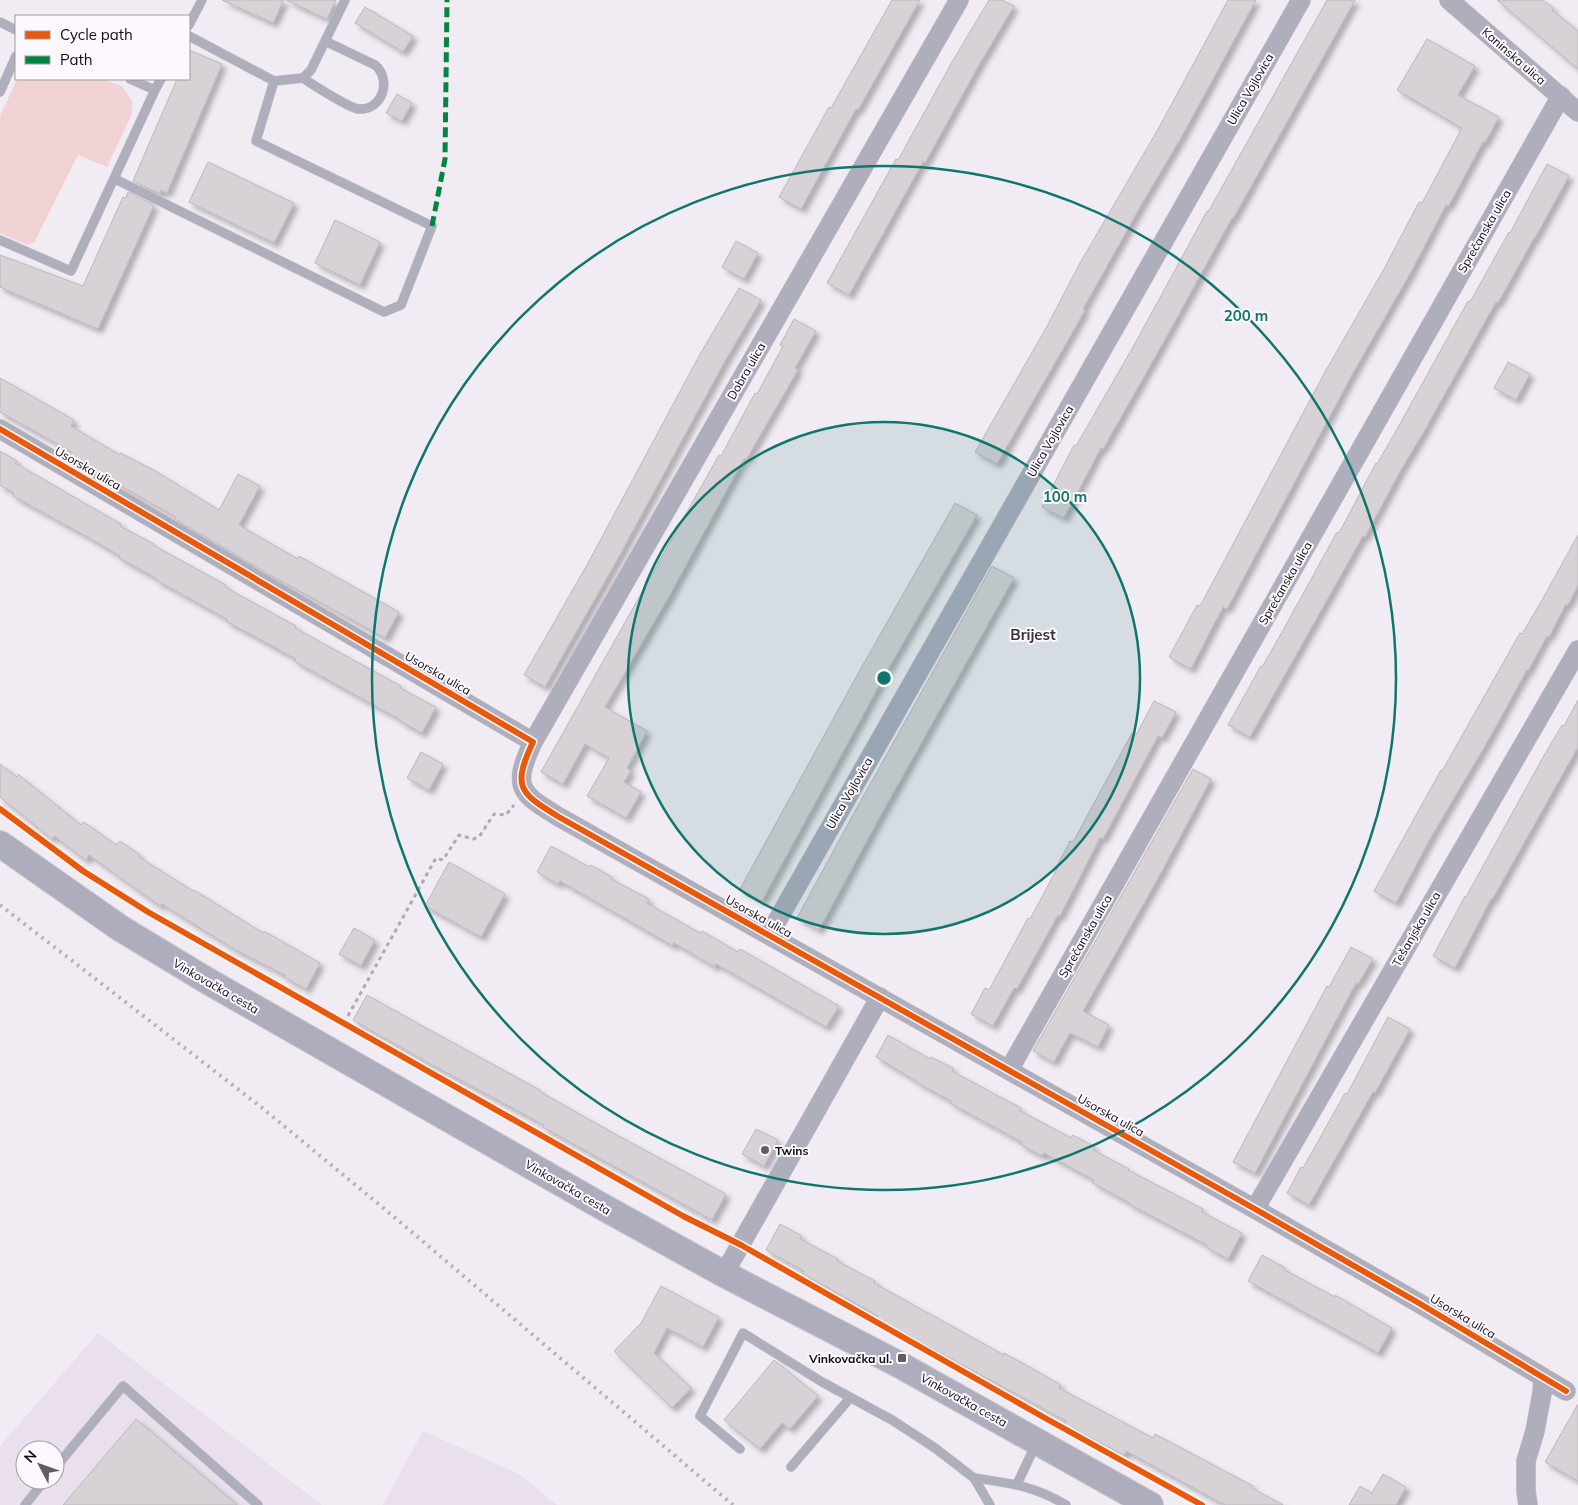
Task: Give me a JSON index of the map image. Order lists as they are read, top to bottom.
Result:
{
  "streets": {
    "main road": ["Vinkovačka cesta"],
    "street": [
      "Kaninska ulica",
      "Ulica Vojlovica",
      "Sprečanska ulica",
      "Dobra ulica",
      "Usorska ulica",
      "Tešanjska ulica"
    ]
  },
  "crossings": [
    ["Kaninska ulica", "Sprečanska ulica"],
    ["Ulica Vojlovica", "Usorska ulica"],
    ["Sprečanska ulica", "Usorska ulica"],
    ["Dobra ulica", "Usorska ulica"],
    ["Usorska ulica", "Tešanjska ulica"]
  ],
  "districts": ["Brijest"],
  "places": {
    "other": ["Twins"],
    "transit": ["Vinkovačka ul."]
  },
  "legend": ["Cycle path", "Path"],
  "north": "top left",
  "rings": ["200 m", "100 m"]
}
